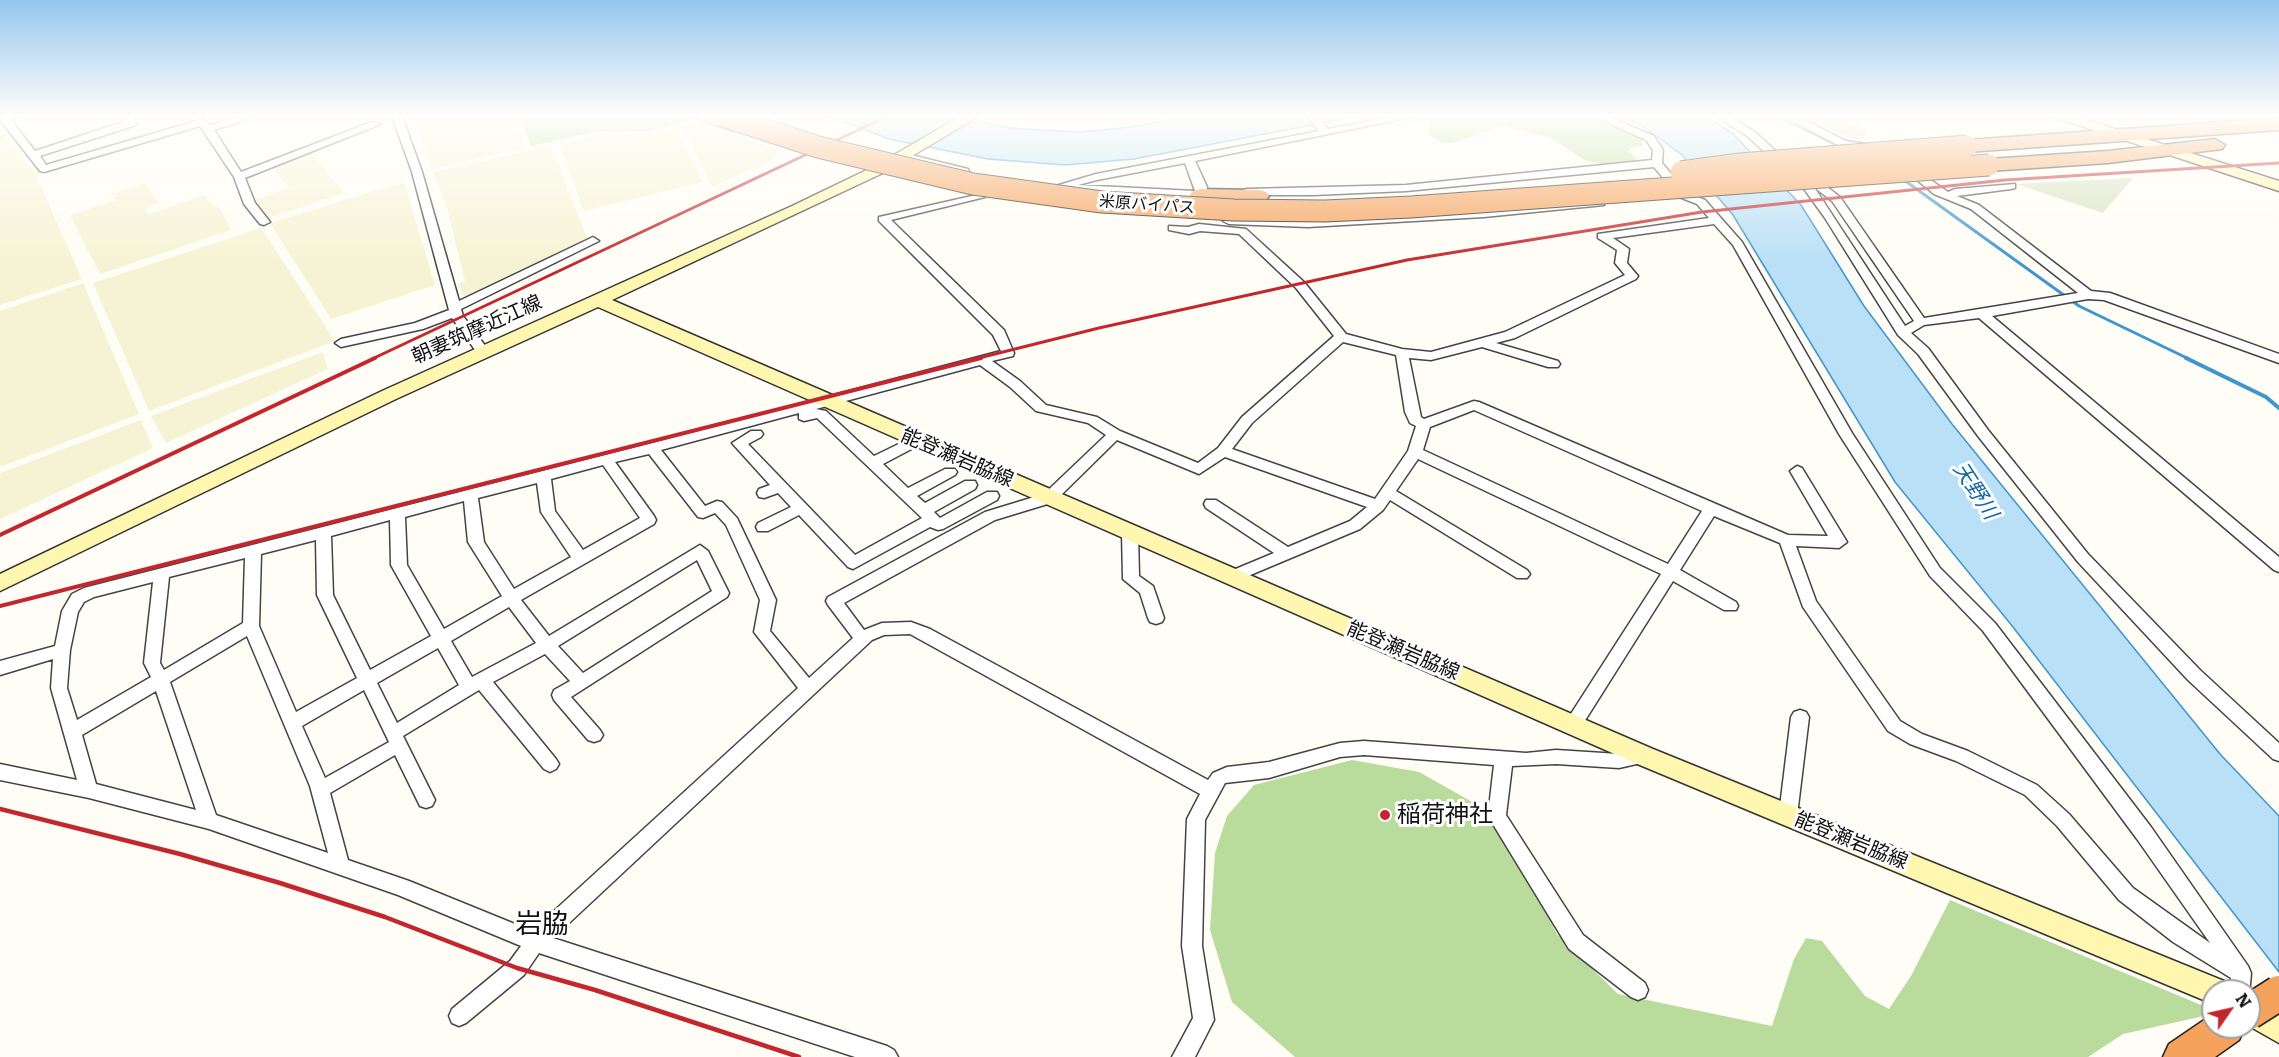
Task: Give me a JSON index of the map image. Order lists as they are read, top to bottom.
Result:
{
  "streets": {
    "highway": ["米原バイパス"],
    "main road": ["朝妻筑摩近江線", "能登瀬岩脇線"]
  },
  "crossings": [
    ["朝妻筑摩近江線", "能登瀬岩脇線"]
  ],
  "districts": ["岩脇"],
  "water": ["天野川"],
  "places": ["稲荷神社"],
  "north": "top right"
}
